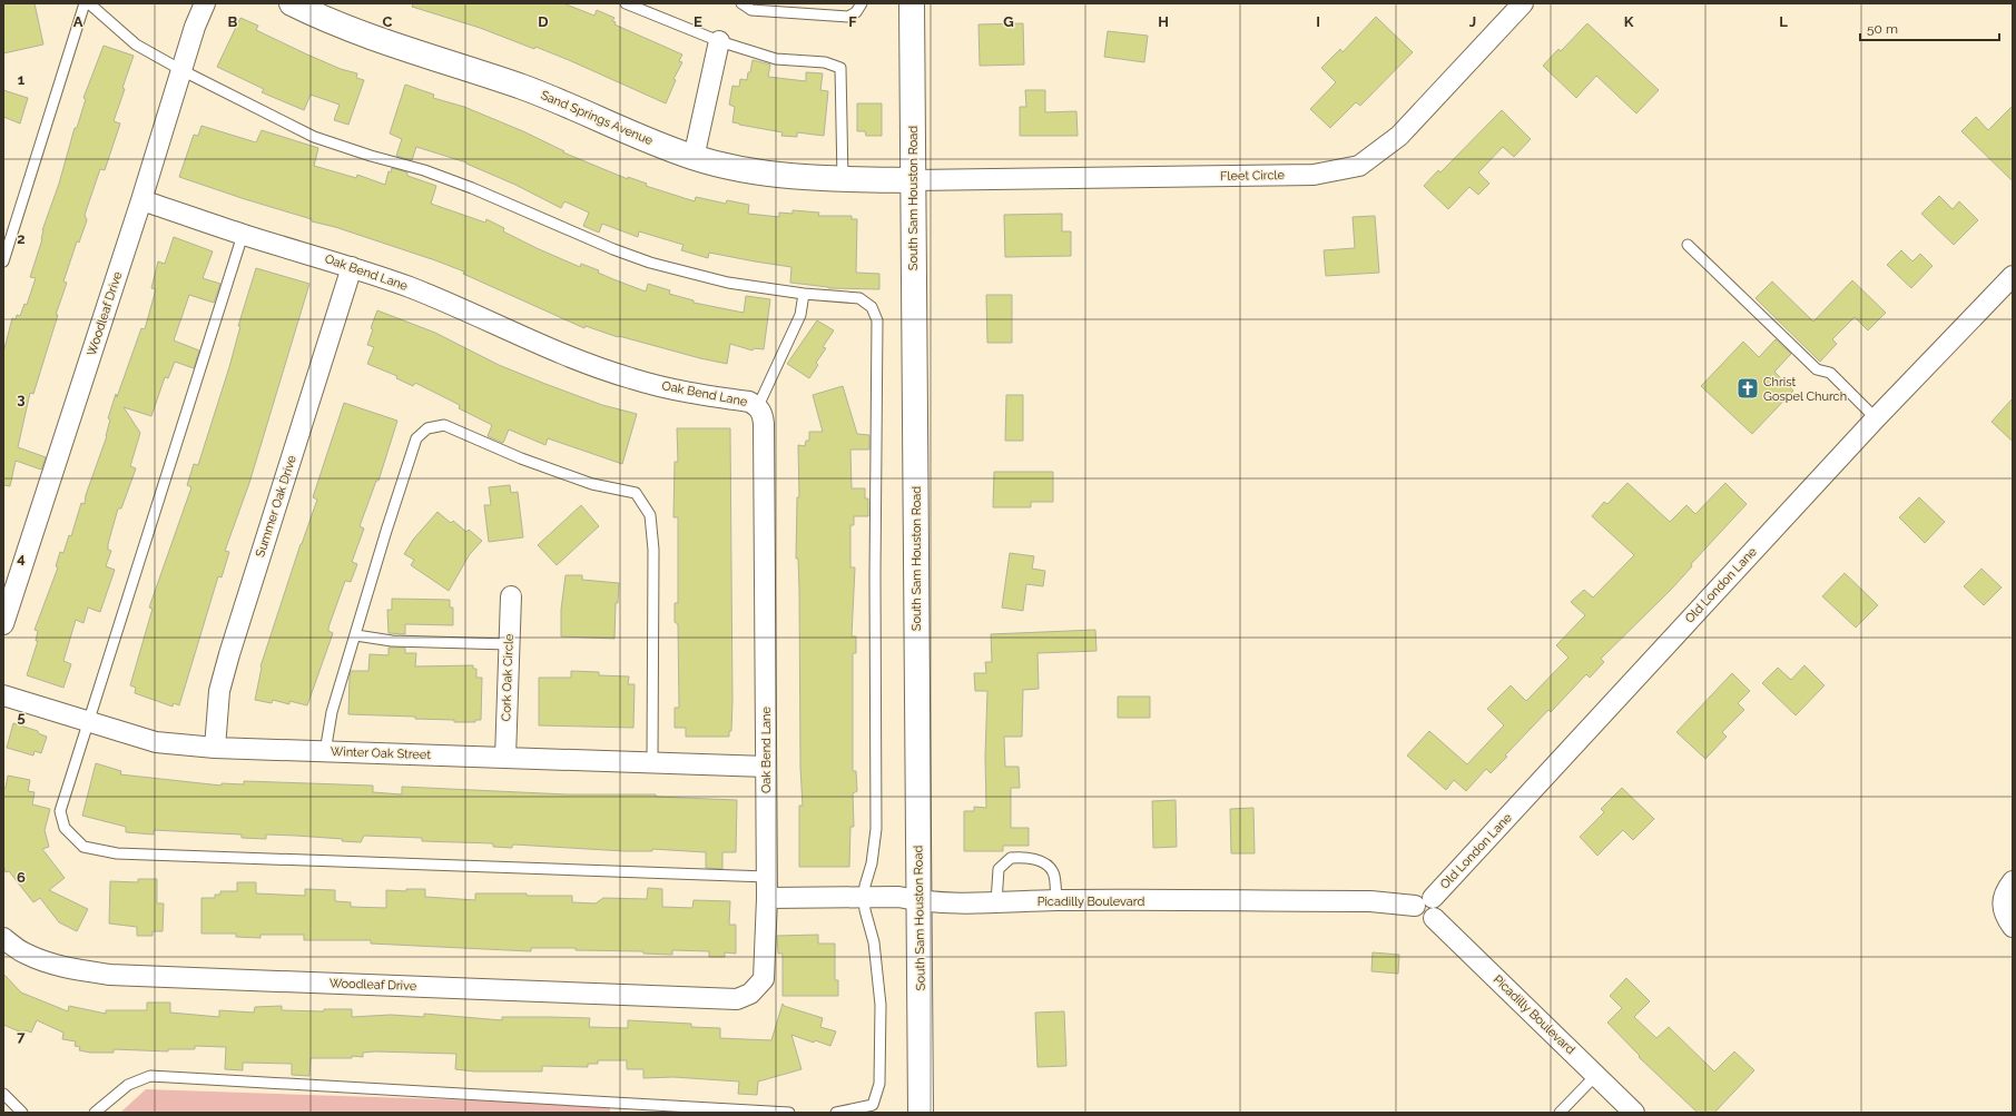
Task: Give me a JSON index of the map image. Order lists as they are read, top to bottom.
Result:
{
  "streets": {
    "street": [
      "Sand Springs Avenue",
      "Fleet Circle",
      "South Sam Houston Road",
      "Oak Bend Lane",
      "Woodleaf Drive",
      "Summer Oak Drive",
      "Old London Lane",
      "Cork Oak Circle",
      "Winter Oak Street",
      "Picadilly Boulevard"
    ]
  },
  "crossings": [
    ["Sand Springs Avenue", "Fleet Circle"],
    ["Sand Springs Avenue", "South Sam Houston Road"],
    ["Fleet Circle", "South Sam Houston Road"],
    ["South Sam Houston Road", "Picadilly Boulevard"],
    ["Oak Bend Lane", "Woodleaf Drive"],
    ["Oak Bend Lane", "Summer Oak Drive"],
    ["Oak Bend Lane", "Winter Oak Street"],
    ["Oak Bend Lane", "Picadilly Boulevard"],
    ["Summer Oak Drive", "Winter Oak Street"],
    ["Old London Lane", "Picadilly Boulevard"],
    ["Cork Oak Circle", "Winter Oak Street"]
  ],
  "places": {
    "church": ["Christ Gospel Church"]
  },
  "scale_bar": "50 m",
  "grid": {
    "columns": [
      "A",
      "B",
      "C",
      "D",
      "E",
      "F",
      "G",
      "H",
      "I",
      "J",
      "K",
      "L"
    ],
    "rows": [
      "1",
      "2",
      "3",
      "4",
      "5",
      "6",
      "7"
    ]
  }
}
